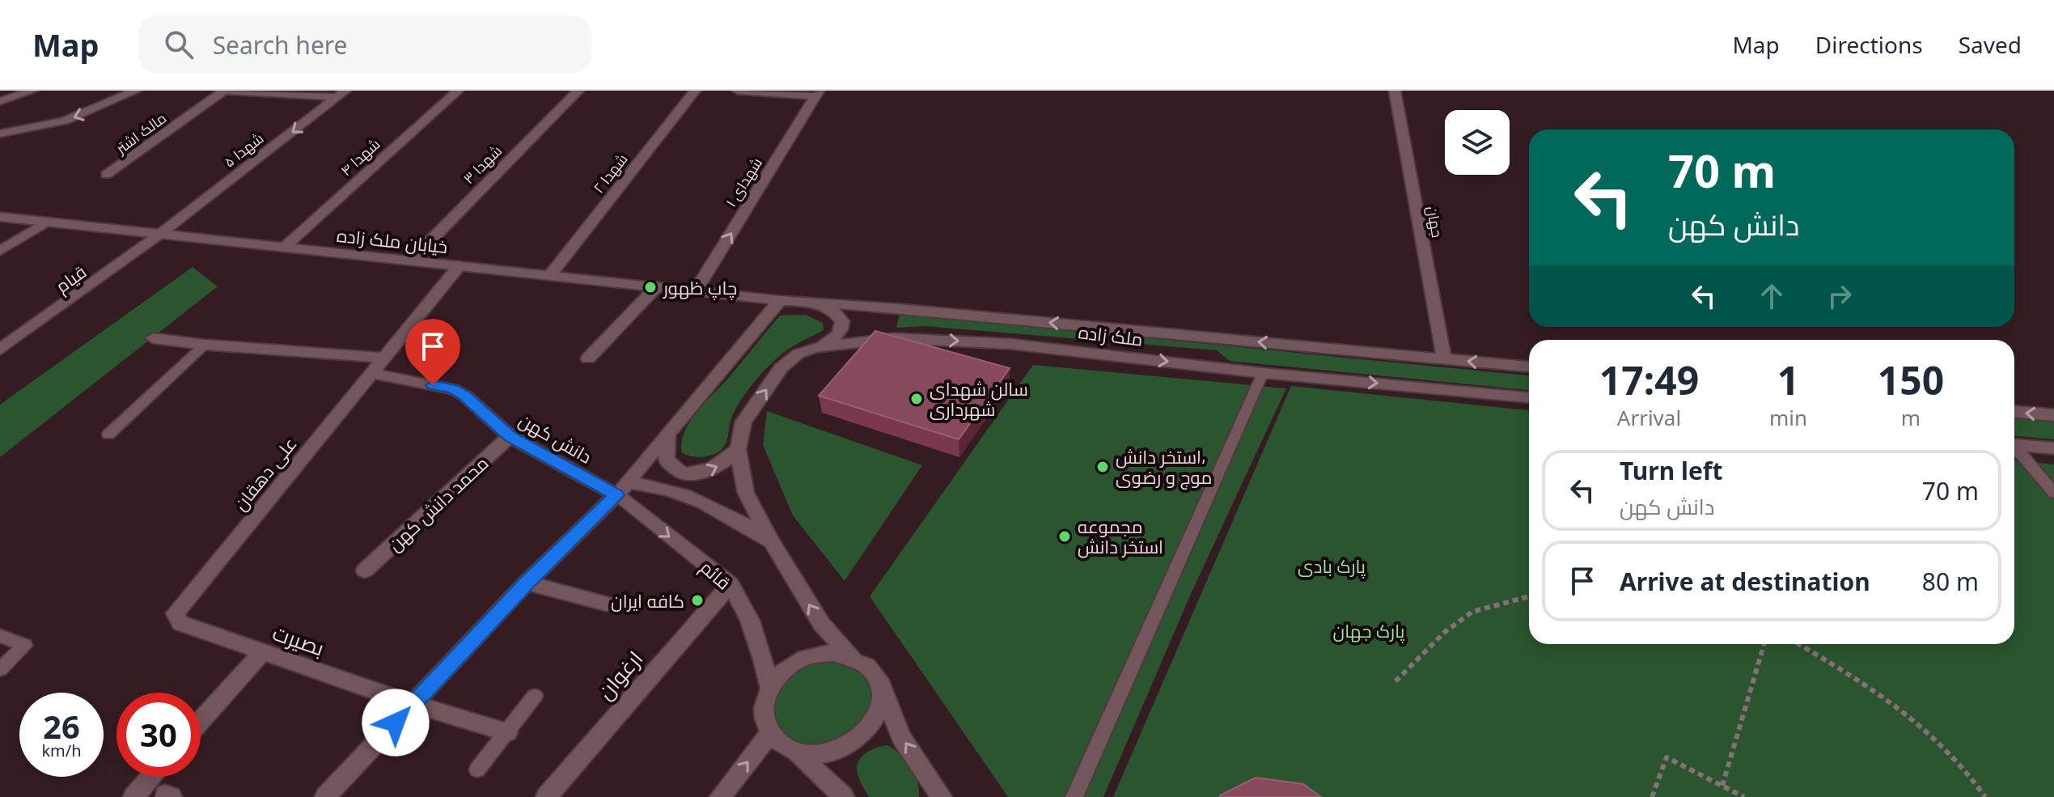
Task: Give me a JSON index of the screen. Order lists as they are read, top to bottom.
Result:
{
  "streets": {
    "street": [
      "مالک اشتر",
      "شهدا ۵",
      "شهدا ۴",
      "شهدا ۳",
      "شهدا ۲",
      "شهدای ۱",
      "جهان",
      "خیابان ملک زاده",
      "قیام",
      "ملک زاده",
      "دانش کهن",
      "علی دهقان",
      "محمد دانش کهن",
      "قائم",
      "بصیرت",
      "ارغوان"
    ]
  },
  "crossings": [
    ["مالک اشتر", "شهدا ۵"],
    ["شهدا ۵", "خیابان ملک زاده"],
    ["شهدا ۵", "قیام"],
    ["شهدا ۴", "خیابان ملک زاده"],
    ["شهدا ۳", "خیابان ملک زاده"],
    ["شهدا ۲", "خیابان ملک زاده"],
    ["شهدای ۱", "خیابان ملک زاده"],
    ["جهان", "ملک زاده"],
    ["خیابان ملک زاده", "قیام"],
    ["خیابان ملک زاده", "ملک زاده"],
    ["خیابان ملک زاده", "علی دهقان"],
    ["دانش کهن", "علی دهقان"],
    ["دانش کهن", "محمد دانش کهن"],
    ["دانش کهن", "قائم"],
    ["علی دهقان", "بصیرت"],
    ["قائم", "ارغوان"]
  ],
  "one_way": ["شهدا ۵", "شهدای ۱"],
  "parks": ["پارک بادی", "پارک جهان"],
  "places": [
    "چاپ ظهور",
    "سالن شهدای شهرداری",
    "استخر دانش، موج و رضوی",
    "مجموعه استخر دانش",
    "کافه ایران"
  ],
  "page": {
    "header": "Map",
    "search": "Search here",
    "nav": ["Map", "Directions", "Saved"],
    "turn": ["70 m", "دانش کهن"],
    "eta": [
      "17:49",
      "Arrival",
      "1",
      "min",
      "150",
      "m"
    ],
    "list": [
      {
        "name": "Turn left",
        "note": "دانش کهن",
        "value": "70 m"
      },
      {
        "name": "Arrive at destination",
        "value": "80 m"
      }
    ],
    "speed": "26 km/h",
    "limit": "30"
  }
}
